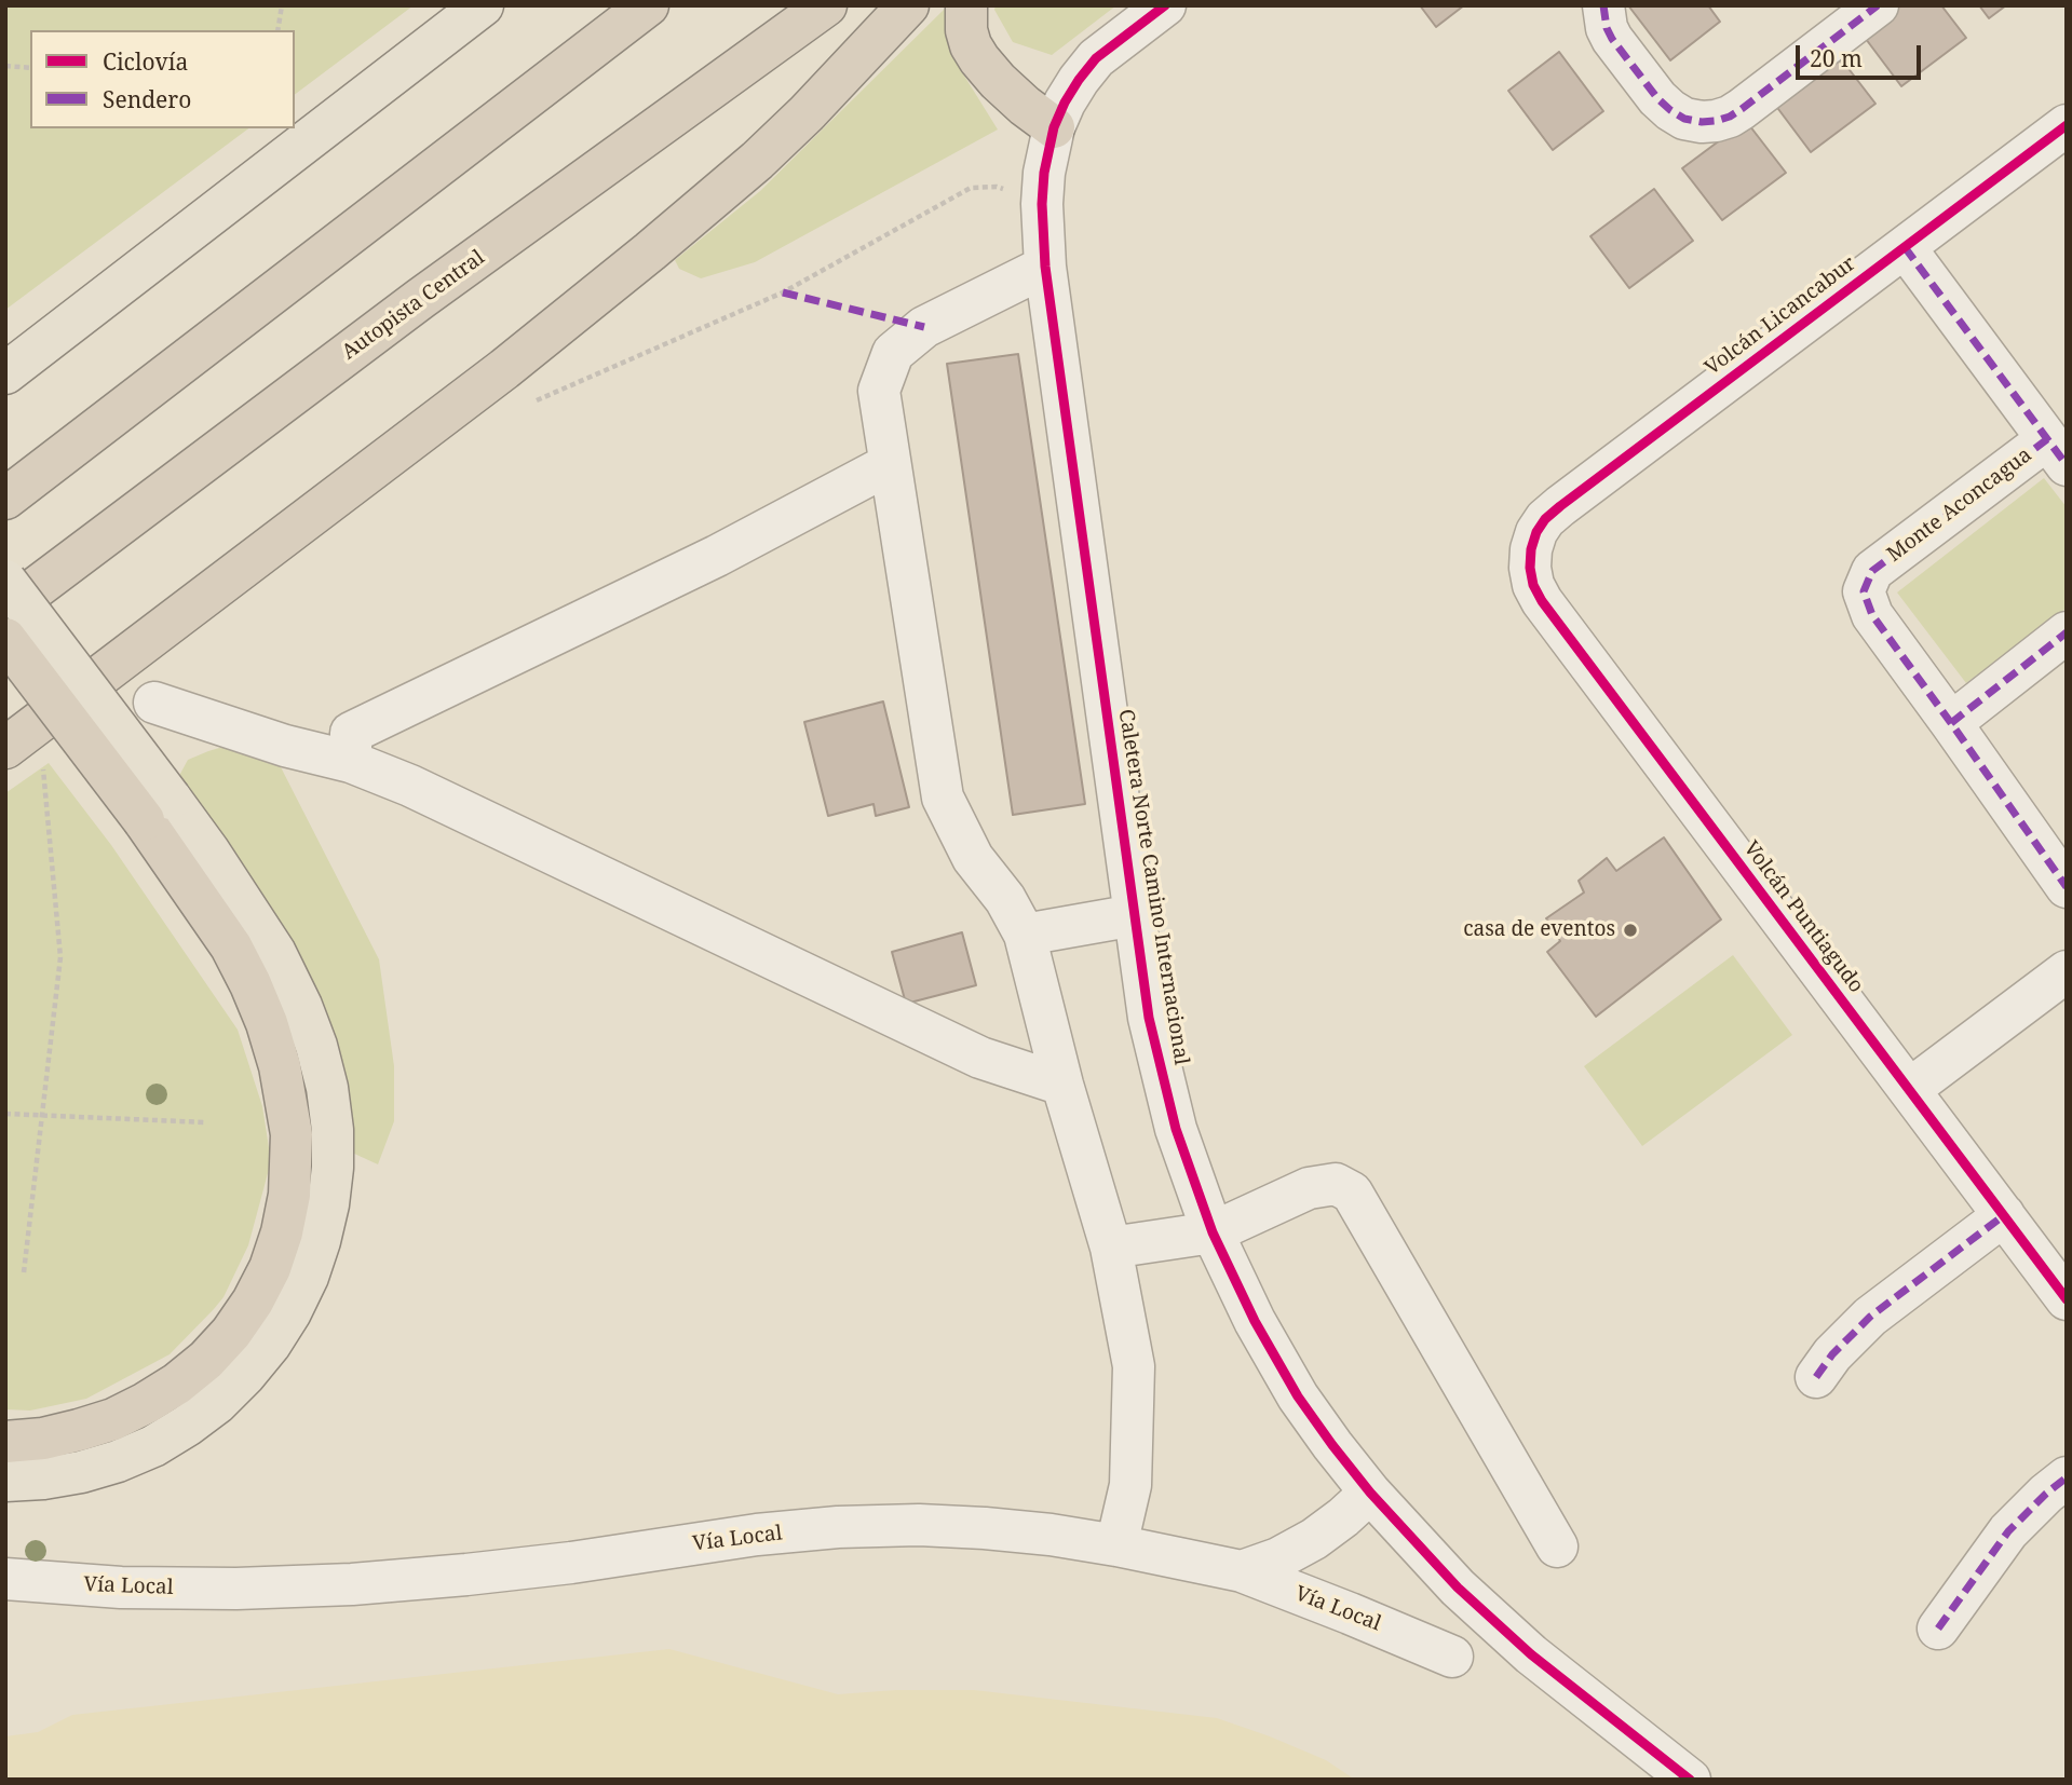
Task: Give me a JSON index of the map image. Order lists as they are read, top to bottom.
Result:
{
  "streets": {
    "highway": ["Autopista Central"],
    "street": [
      "Volcán Licancabur",
      "Monte Aconcagua",
      "Caletera Norte Camino Internacional",
      "Volcán Puntiagudo",
      "Vía Local"
    ]
  },
  "crossings": [
    ["Volcán Licancabur", "Monte Aconcagua"],
    ["Volcán Licancabur", "Volcán Puntiagudo"]
  ],
  "places": ["casa de eventos"],
  "legend": ["Ciclovía", "Sendero"],
  "scale_bar": "20 m"
}
